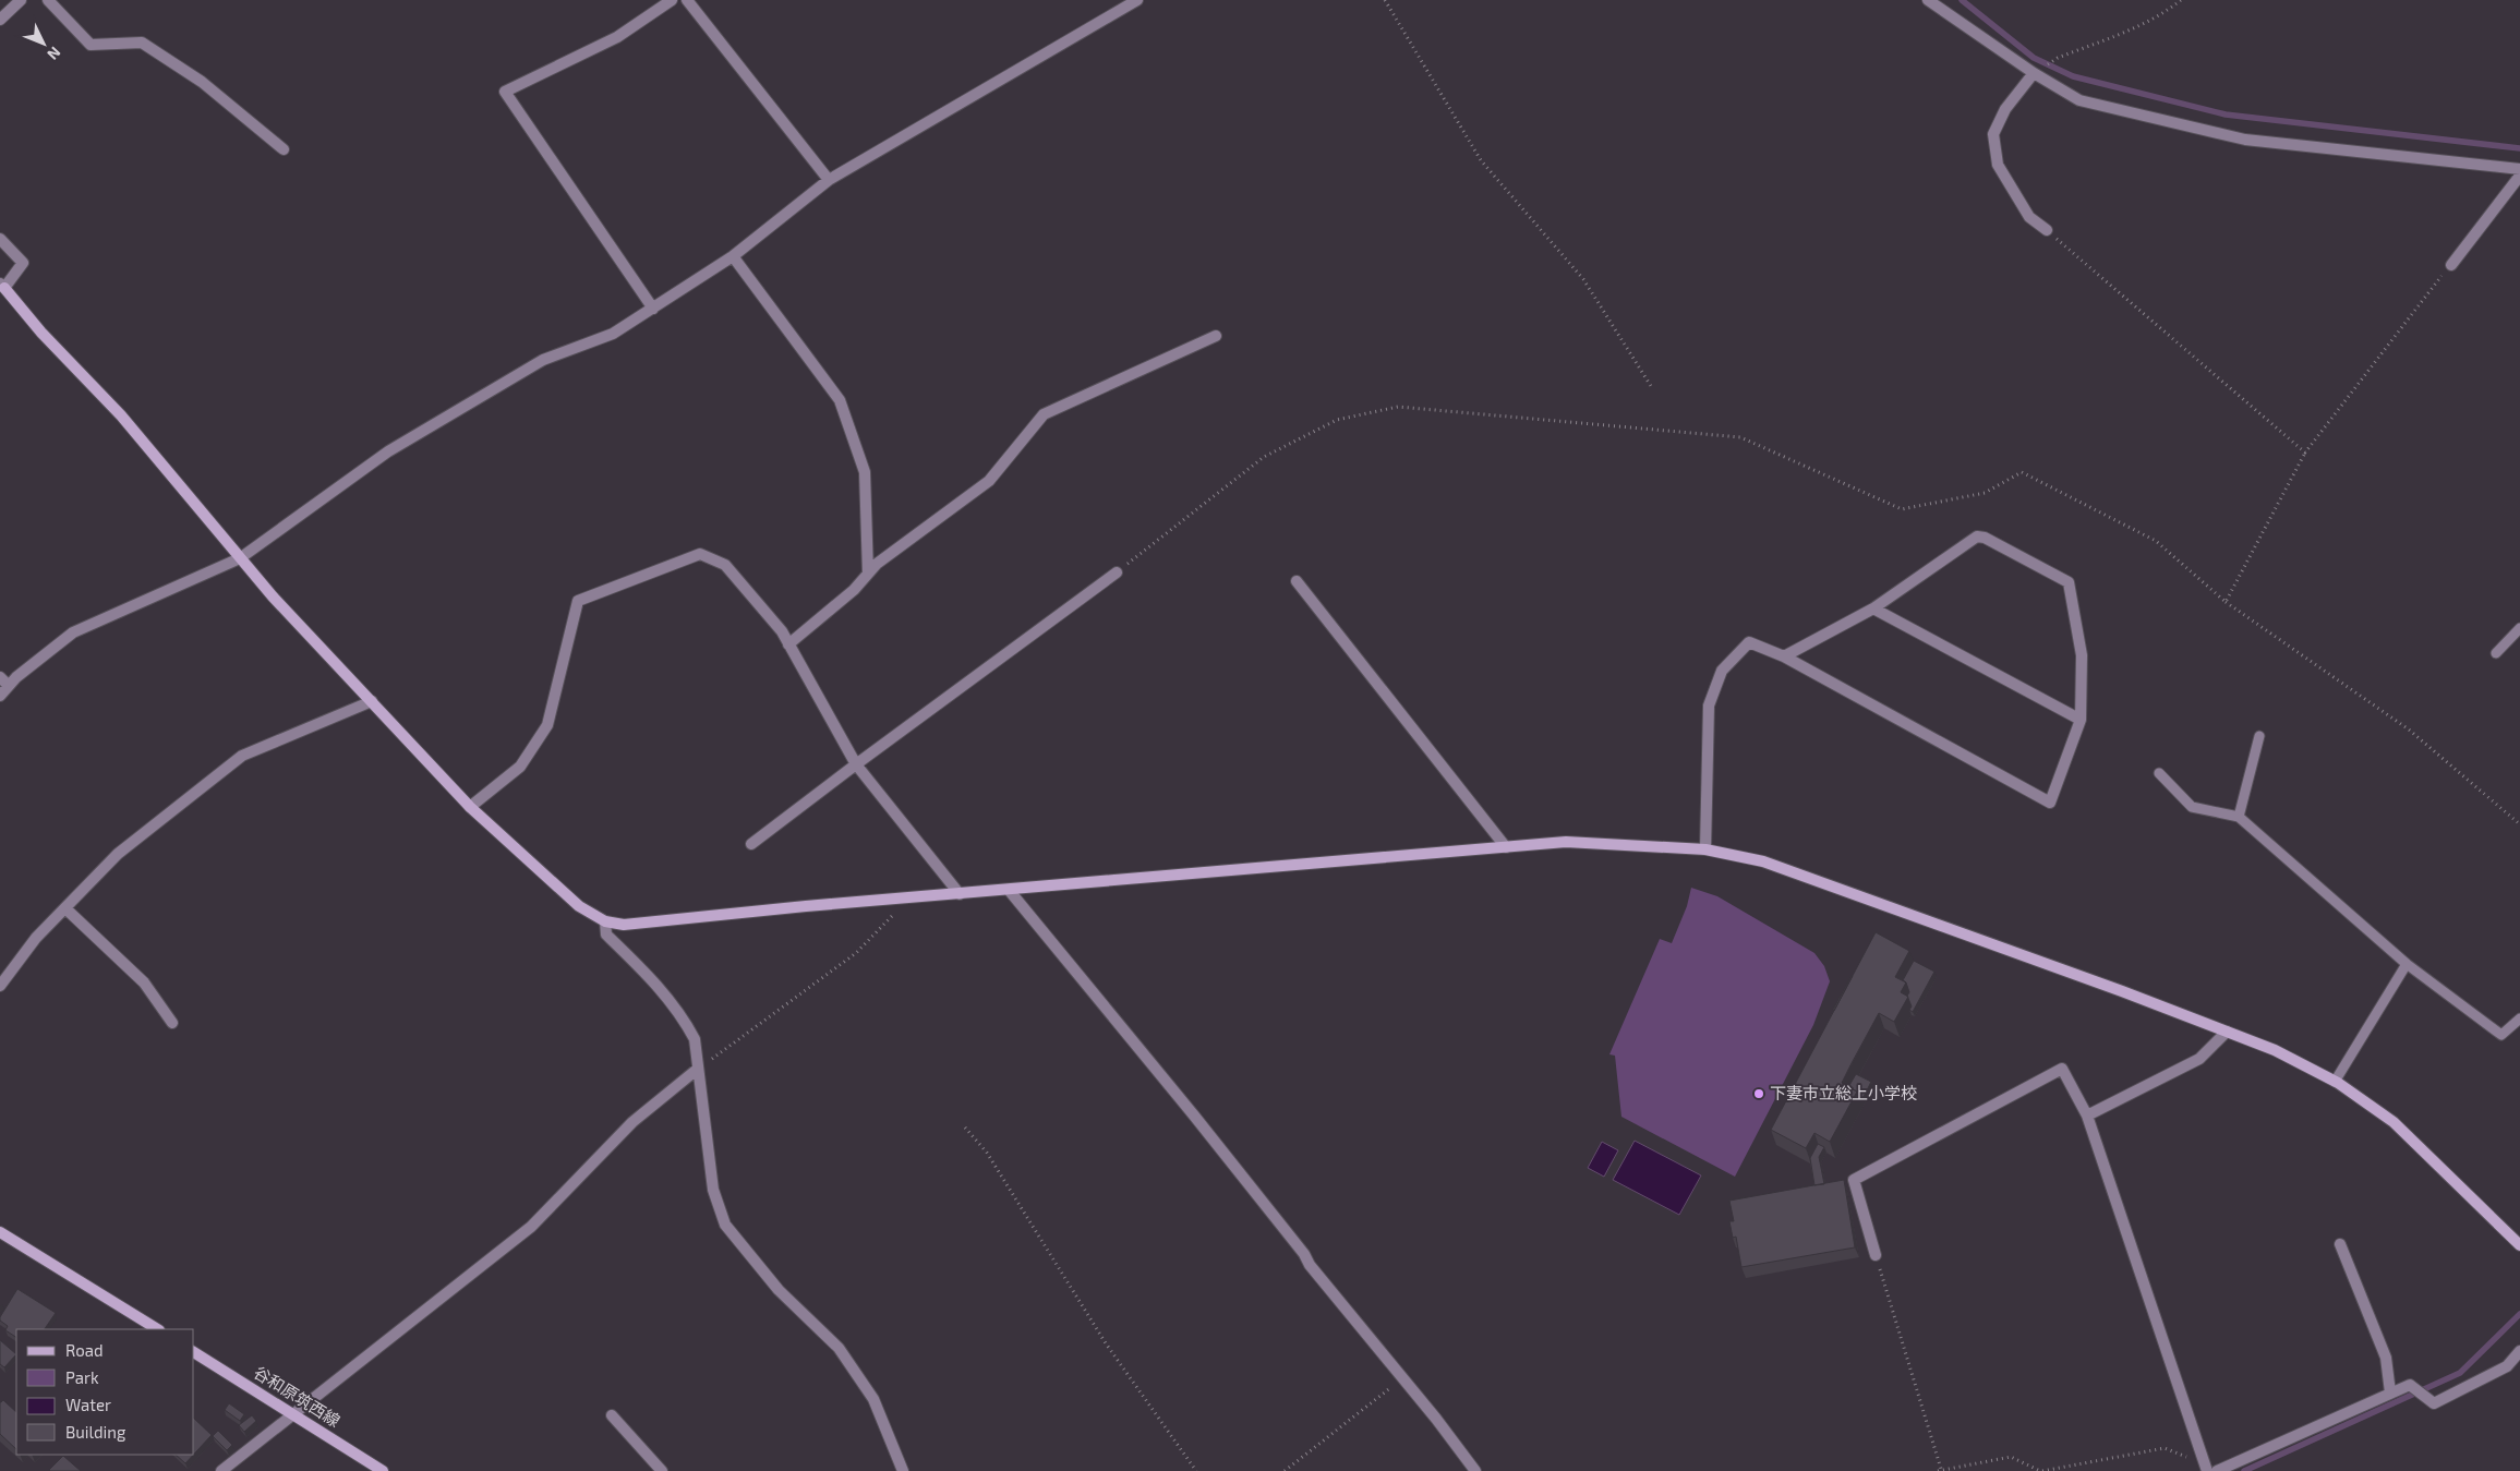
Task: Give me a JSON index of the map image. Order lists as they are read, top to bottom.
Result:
{
  "streets": {
    "street": ["谷和原筑西線"]
  },
  "places": ["下妻市立総上小学校"],
  "legend": [
    "Road",
    "Park",
    "Water",
    "Building"
  ],
  "north": "bottom right"
}
